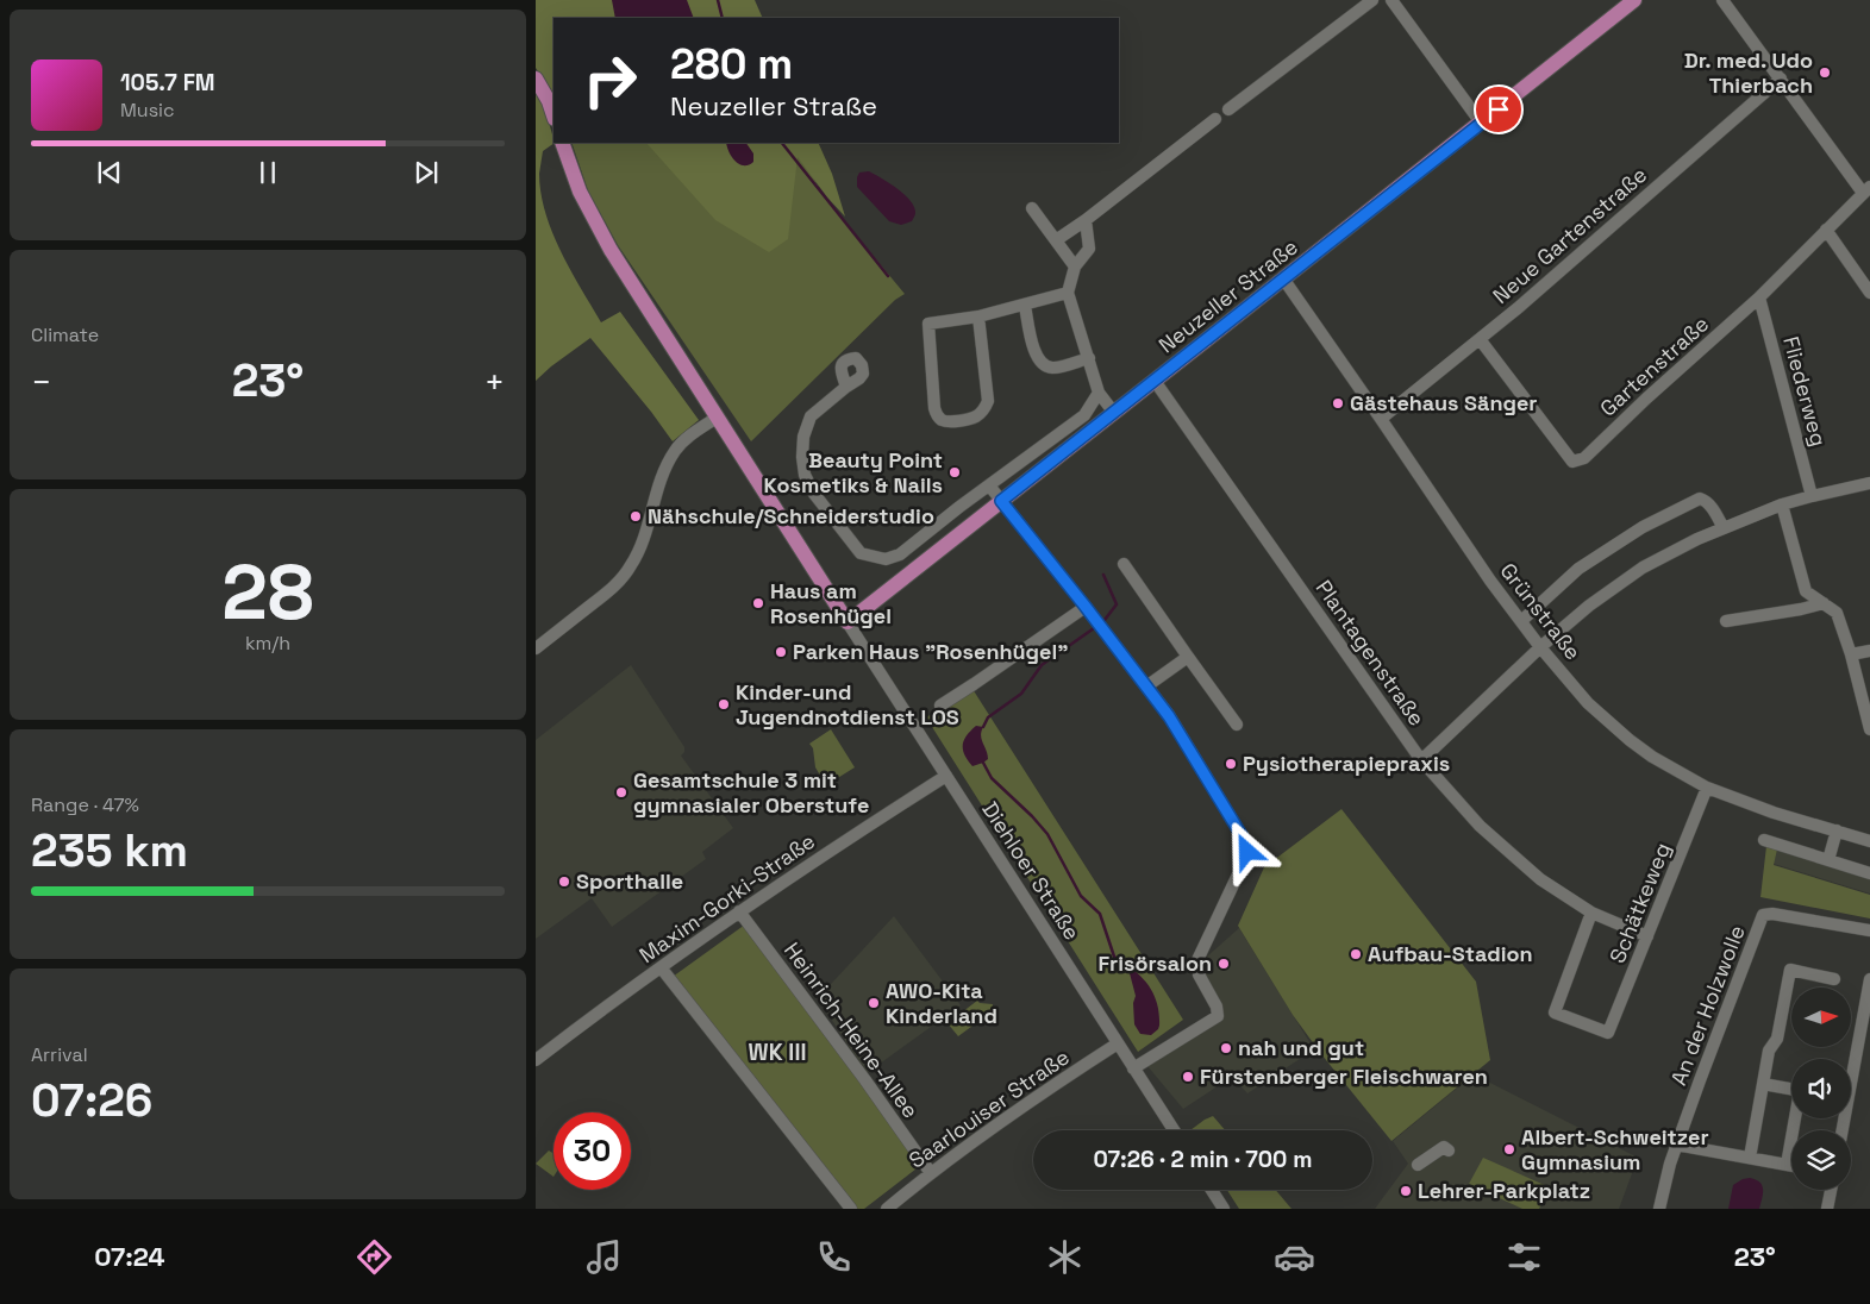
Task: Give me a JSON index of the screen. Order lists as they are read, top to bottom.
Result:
{
  "streets": {
    "main road": ["Neuzeller Straße"],
    "street": [
      "Neue Gartenstraße",
      "Gartenstraße",
      "Fliederweg",
      "Grünstraße",
      "Plantagenstraße",
      "Diehloer Straße",
      "Maxim-Gorki-Straße",
      "Schätkeweg",
      "An der Holzwolle",
      "Heinrich-Heine-Allee",
      "Saarlouiser Straße"
    ]
  },
  "crossings": [
    ["Neue Gartenstraße", "Gartenstraße"],
    ["Neue Gartenstraße", "Grünstraße"],
    ["Neuzeller Straße", "Grünstraße"],
    ["Neuzeller Straße", "Plantagenstraße"],
    ["Neuzeller Straße", "Diehloer Straße"],
    ["Gartenstraße", "Fliederweg"],
    ["Grünstraße", "Schätkeweg"],
    ["Plantagenstraße", "Schätkeweg"],
    ["Diehloer Straße", "Maxim-Gorki-Straße"],
    ["Diehloer Straße", "Saarlouiser Straße"],
    ["Maxim-Gorki-Straße", "Heinrich-Heine-Allee"],
    ["Heinrich-Heine-Allee", "Saarlouiser Straße"]
  ],
  "districts": ["WK III"],
  "places": [
    "Dr. med. Udo Thierbach",
    "Gästehaus Sänger",
    "Beauty Point Kosmetiks & Nails",
    "Nähschule/Schneiderstudio",
    "Haus am Rosenhügel",
    "Parken Haus \"Rosenhügel\"",
    "Kinder-und Jugendnotdienst LOS",
    "Pysiotherapiepraxis",
    "Gesamtschule 3 mit gymnasialer Oberstufe",
    "Sporthalle",
    "Aufbau-Stadion",
    "Frisörsalon",
    "AWO-Kita Kinderland",
    "nah und gut",
    "Fürstenberger Fleischwaren",
    "Albert-Schweitzer Gymnasium",
    "Lehrer-Parkplatz"
  ],
  "north": "right",
  "page": {
    "turn": ["280 m", "Neuzeller Straße"],
    "song": ["105.7 FM", "Music"],
    "tile": [
      "Climate",
      ["28", "km/h"],
      ["Range · 47%", "235 km"],
      ["Arrival", "07:26"]
    ],
    "heat": ["−", "23°", "+"],
    "limit": "30",
    "trip": "07:26 · 2 min · 700 m",
    "tabs": ["07:24", "23°"]
  }
}
